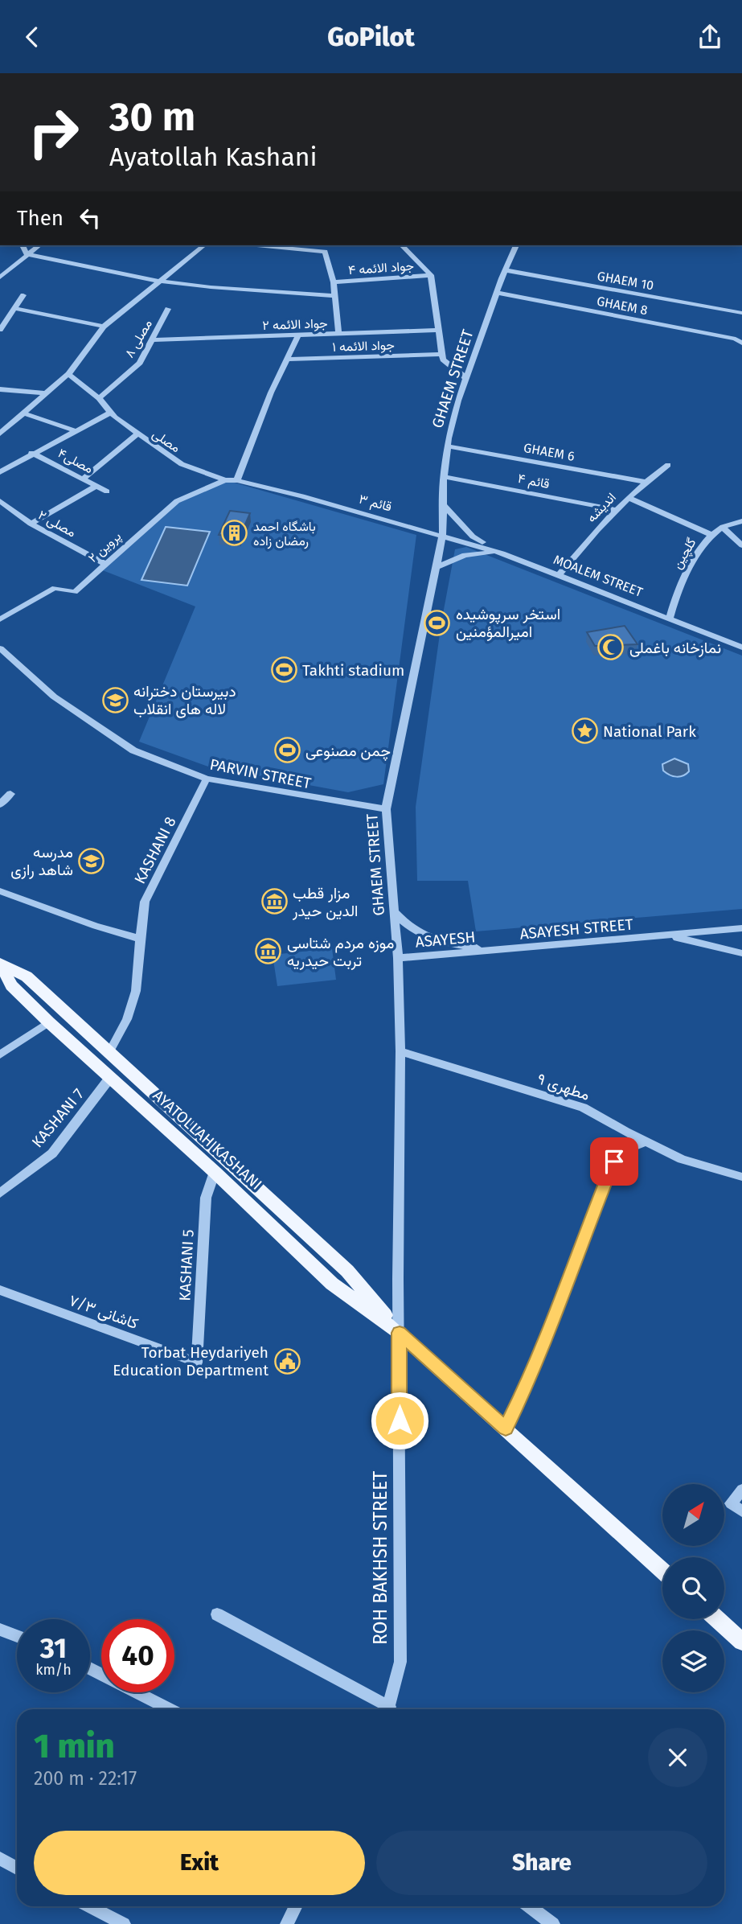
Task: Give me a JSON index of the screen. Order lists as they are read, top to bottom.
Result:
{
  "streets": {
    "main road": ["AYATOLLAH KASHANI"],
    "street": [
      "جواد الائمه ۴",
      "GHAEM 10",
      "GHAEM 8",
      "جواد الائمه ۲",
      "مصلی ۸",
      "جواد الائمه ۱",
      "GHAEM STREET",
      "مصلی",
      "GHAEM 6",
      "مصلی۴",
      "قائم ۴",
      "قائم ۳",
      "اندیشه",
      "مصلی ۲",
      "پروین ۲",
      "گلچین",
      "MOALEM STREET",
      "PARVIN STREET",
      "KASHANI 8",
      "ASAYESH STREET",
      "ASAYESH",
      "مطهری ۹",
      "KASHANI 7",
      "KASHANI 5",
      "کاشانی ۷/۳",
      "ROH BAKHSH STREET"
    ]
  },
  "crossings": [
    ["GHAEM 10", "GHAEM STREET"],
    ["GHAEM 8", "GHAEM STREET"],
    ["جواد الائمه ۲", "مصلی ۸"],
    ["مصلی ۸", "مصلی"],
    ["GHAEM STREET", "GHAEM 6"],
    ["GHAEM STREET", "قائم ۴"],
    ["GHAEM STREET", "قائم ۳"],
    ["GHAEM STREET", "MOALEM STREET"],
    ["GHAEM STREET", "PARVIN STREET"],
    ["GHAEM STREET", "ASAYESH"],
    ["GHAEM STREET", "مطهری ۹"],
    ["GHAEM STREET", "AYATOLLAH KASHANI"],
    ["GHAEM STREET", "ROH BAKHSH STREET"],
    ["مصلی", "قائم ۳"],
    ["مصلی", "پروین ۲"],
    ["GHAEM 6", "اندیشه"],
    ["قائم ۴", "اندیشه"],
    ["قائم ۳", "MOALEM STREET"],
    ["اندیشه", "MOALEM STREET"],
    ["مصلی ۲", "پروین ۲"],
    ["گلچین", "MOALEM STREET"],
    ["PARVIN STREET", "KASHANI 8"],
    ["KASHANI 8", "AYATOLLAH KASHANI"],
    ["ASAYESH STREET", "ASAYESH"],
    ["KASHANI 7", "AYATOLLAH KASHANI"],
    ["AYATOLLAH KASHANI", "KASHANI 5"],
    ["AYATOLLAH KASHANI", "ROH BAKHSH STREET"],
    ["KASHANI 5", "کاشانی ۷/۳"]
  ],
  "places": {
    "building": ["باشگاه احمد رمضان زاده"],
    "sports": ["استخر سرپوشیده امیرالمؤمنین", "Takhti stadium", "چمن مصنوعی"],
    "mosque": ["نمازخانه باغملی"],
    "school or university": ["دبیرستان دخترانه لاله های انقلاب", "مدرسه شاهد رازی"],
    "place": ["National Park"],
    "museum": ["مزار قطب الدین حیدر", "موزه مردم شتاسی تربت حیدریه"],
    "public building": ["Torbat Heydariyeh Education Department"]
  },
  "north": "top right",
  "page": {
    "header": "GoPilot",
    "turn": ["30 m", "Ayatollah Kashani"],
    "then": "Then",
    "speed": "31 km/h",
    "limit": "40",
    "heading": ["1 min", "200 m · 22:17"],
    "buttons": ["Exit", "Share"]
  }
}
